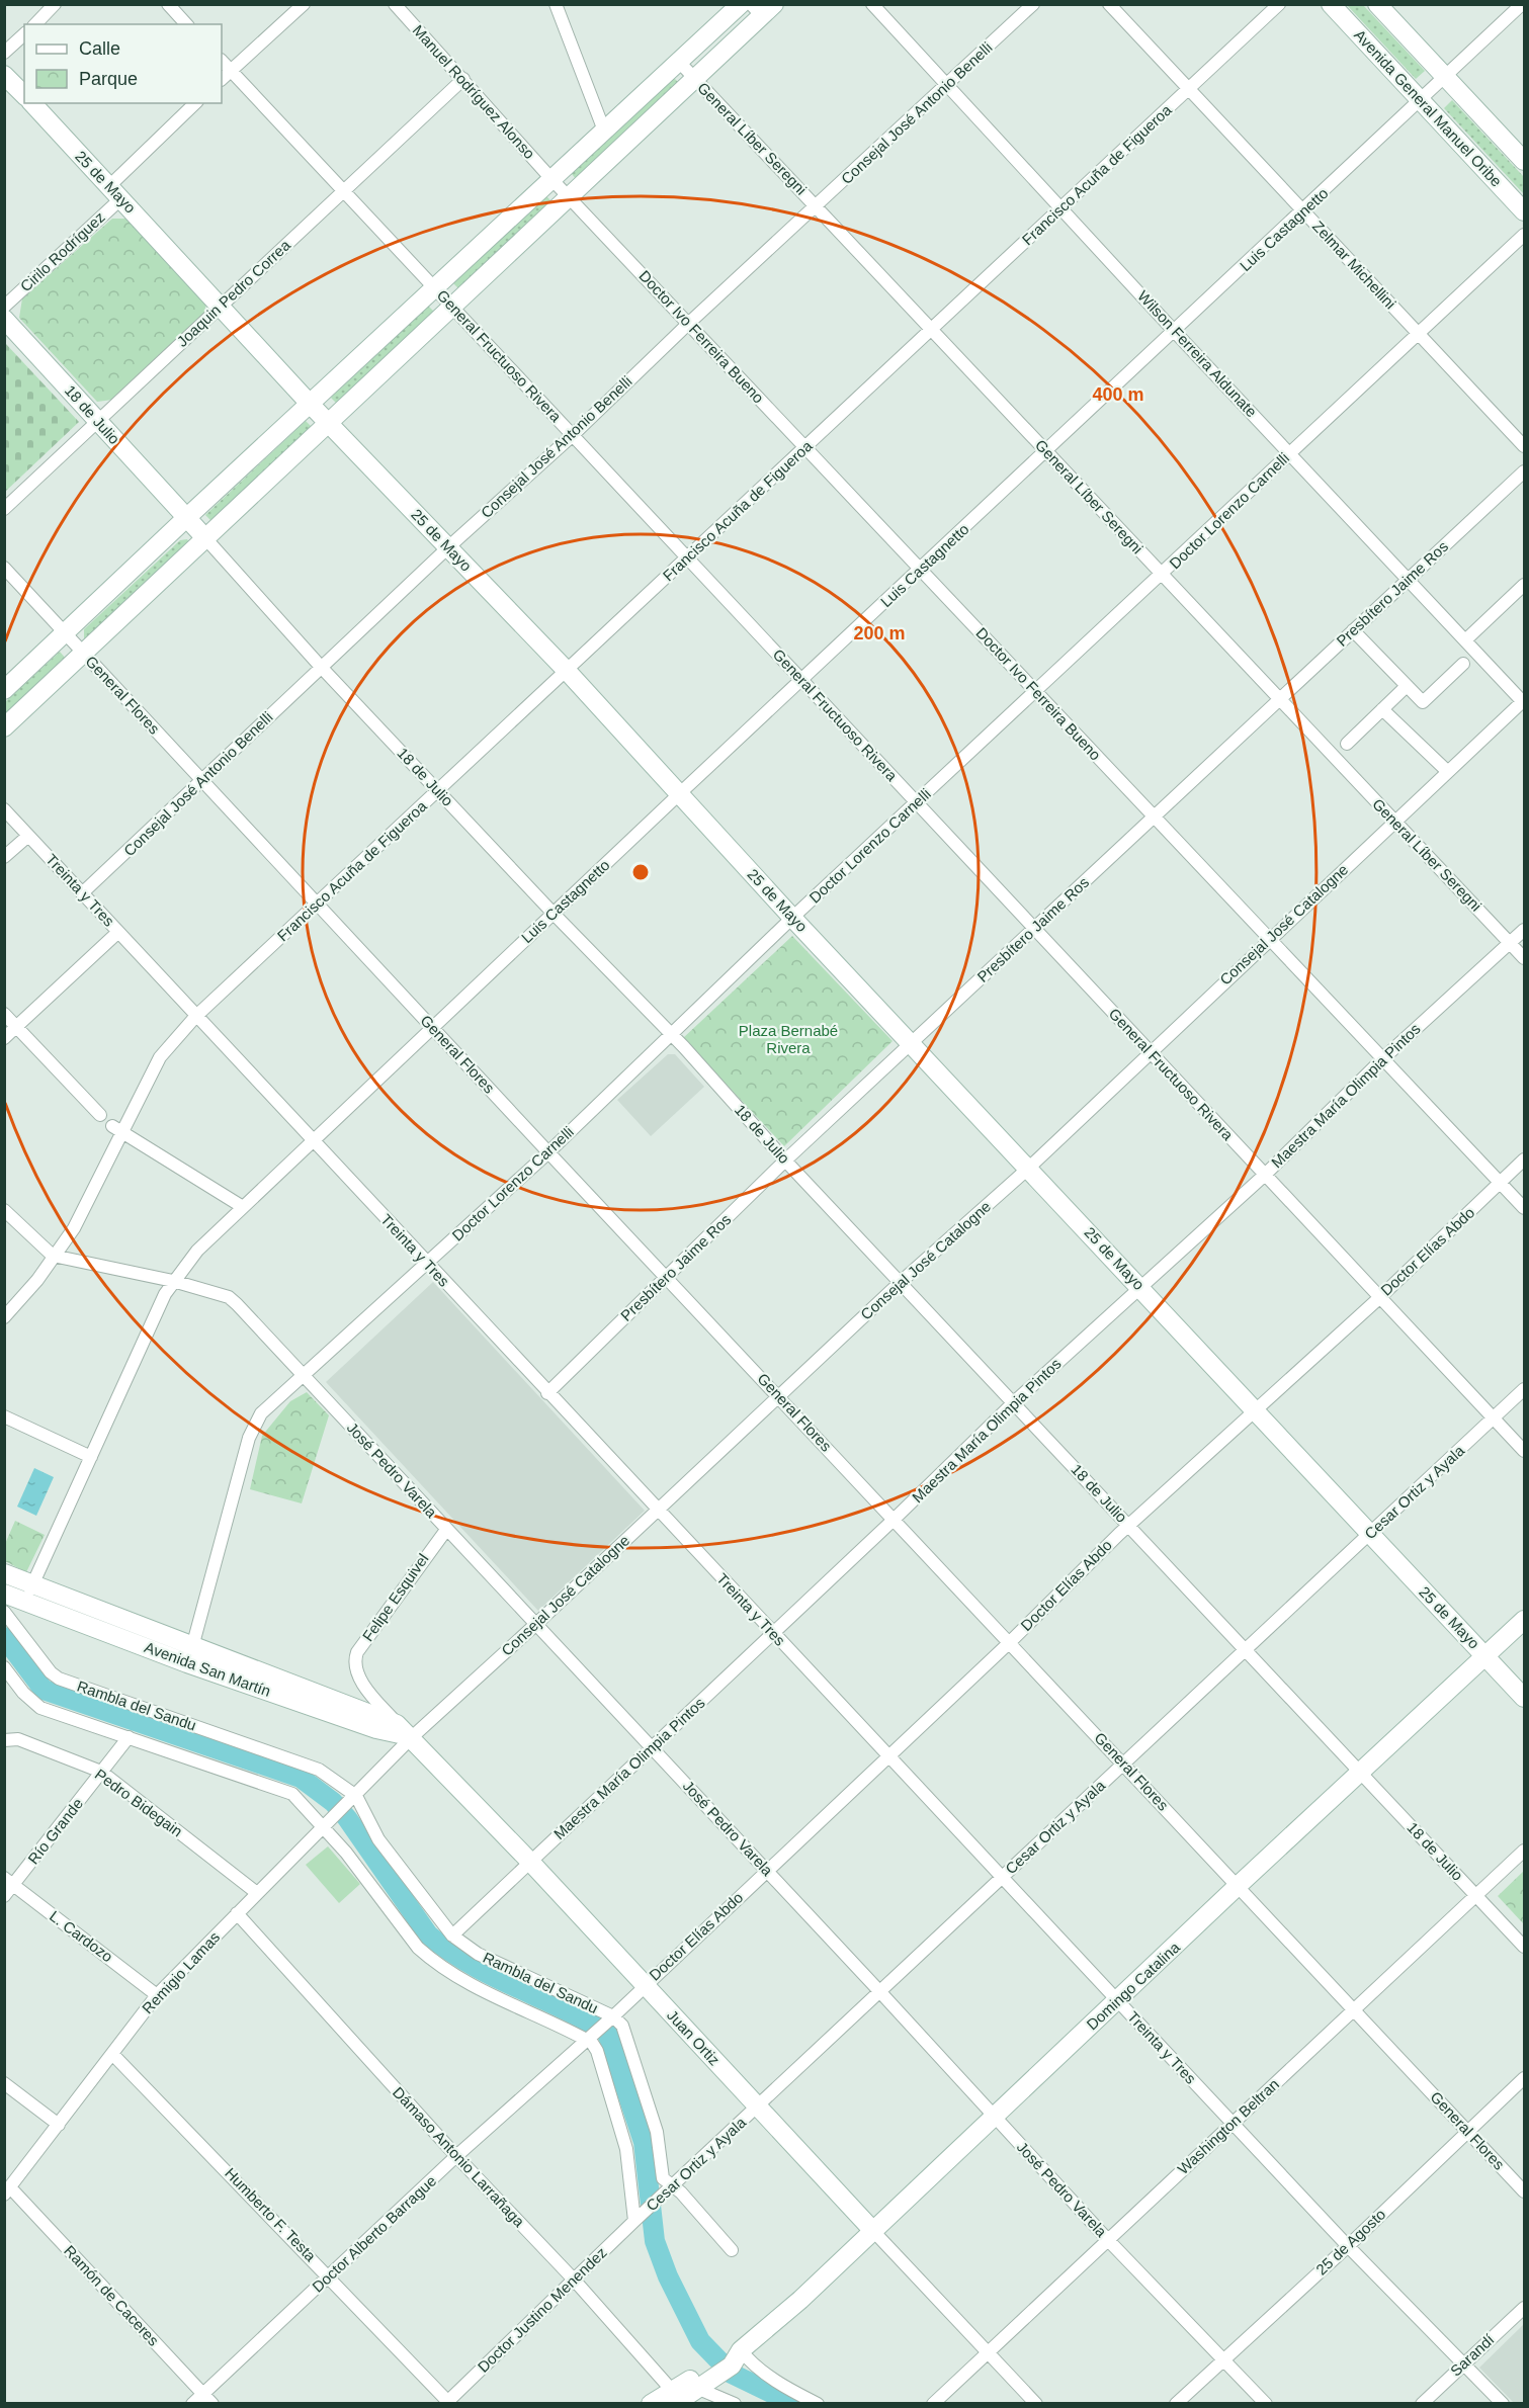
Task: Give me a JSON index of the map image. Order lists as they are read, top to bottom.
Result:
{
  "streets": {
    "street": [
      "Manuel Rodríguez Alonso",
      "Avenida General Manuel Oribe",
      "Consejal José Antonio Benelli",
      "General Líber Seregni",
      "Francisco Acuña de Figueroa",
      "25 de Mayo",
      "Luis Castagnetto",
      "Cirilo Rodríguez",
      "Zelmar Michellini",
      "Joaquin Pedro Correa",
      "Doctor Ivo Ferreira Bueno",
      "Wilson Ferreira Aldunate",
      "General Fructuoso Rivera",
      "18 de Julio",
      "Doctor Lorenzo Carnelli",
      "Presbítero Jaime Ros",
      "General Flores",
      "Treinta y Tres",
      "Consejal José Catalogne",
      "Maestra María Olimpia Pintos",
      "Doctor Elías Abdo",
      "José Pedro Varela",
      "Cesar Ortiz y Ayala",
      "Felipe Esquivel",
      "Avenida San Martín",
      "Rambla del Sandu",
      "Pedro Bidegain",
      "Río Grande",
      "L. Cardozo",
      "Remigio Lamas",
      "Domingo Catalina",
      "Juan Ortiz",
      "Washington Beltran",
      "Dámaso Antonio Larrañaga",
      "Humberto F. Testa",
      "Doctor Alberto Barrague",
      "25 de Agosto",
      "Ramón de Caceres",
      "Doctor Justino Menendez",
      "Sarandí"
    ]
  },
  "crossings": [
    ["Manuel Rodríguez Alonso", "Joaquin Pedro Correa"],
    ["Manuel Rodríguez Alonso", "Doctor Ivo Ferreira Bueno"],
    ["Avenida General Manuel Oribe", "Luis Castagnetto"],
    ["Consejal José Antonio Benelli", "General Líber Seregni"],
    ["Consejal José Antonio Benelli", "25 de Mayo"],
    ["Consejal José Antonio Benelli", "Doctor Ivo Ferreira Bueno"],
    ["Consejal José Antonio Benelli", "Wilson Ferreira Aldunate"],
    ["Consejal José Antonio Benelli", "General Fructuoso Rivera"],
    ["Consejal José Antonio Benelli", "18 de Julio"],
    ["Consejal José Antonio Benelli", "General Flores"],
    ["Consejal José Antonio Benelli", "Treinta y Tres"],
    ["General Líber Seregni", "Francisco Acuña de Figueroa"],
    ["General Líber Seregni", "Luis Castagnetto"],
    ["General Líber Seregni", "Doctor Lorenzo Carnelli"],
    ["General Líber Seregni", "Presbítero Jaime Ros"],
    ["General Líber Seregni", "Consejal José Catalogne"],
    ["General Líber Seregni", "Maestra María Olimpia Pintos"],
    ["Francisco Acuña de Figueroa", "25 de Mayo"],
    ["Francisco Acuña de Figueroa", "Zelmar Michellini"],
    ["Francisco Acuña de Figueroa", "Doctor Ivo Ferreira Bueno"],
    ["Francisco Acuña de Figueroa", "Wilson Ferreira Aldunate"],
    ["Francisco Acuña de Figueroa", "General Fructuoso Rivera"],
    ["Francisco Acuña de Figueroa", "18 de Julio"],
    ["Francisco Acuña de Figueroa", "General Flores"],
    ["Francisco Acuña de Figueroa", "Treinta y Tres"],
    ["Francisco Acuña de Figueroa", "José Pedro Varela"],
    ["25 de Mayo", "Luis Castagnetto"],
    ["25 de Mayo", "Cirilo Rodríguez"],
    ["25 de Mayo", "Joaquin Pedro Correa"],
    ["25 de Mayo", "Doctor Lorenzo Carnelli"],
    ["25 de Mayo", "Presbítero Jaime Ros"],
    ["25 de Mayo", "Consejal José Catalogne"],
    ["25 de Mayo", "Maestra María Olimpia Pintos"],
    ["25 de Mayo", "Doctor Elías Abdo"],
    ["25 de Mayo", "Cesar Ortiz y Ayala"],
    ["25 de Mayo", "Domingo Catalina"],
    ["Luis Castagnetto", "Zelmar Michellini"],
    ["Luis Castagnetto", "Doctor Ivo Ferreira Bueno"],
    ["Luis Castagnetto", "Wilson Ferreira Aldunate"],
    ["Luis Castagnetto", "General Fructuoso Rivera"],
    ["Luis Castagnetto", "18 de Julio"],
    ["Luis Castagnetto", "General Flores"],
    ["Luis Castagnetto", "Treinta y Tres"],
    ["Luis Castagnetto", "José Pedro Varela"],
    ["Luis Castagnetto", "Avenida San Martín"],
    ["Zelmar Michellini", "Doctor Lorenzo Carnelli"],
    ["Joaquin Pedro Correa", "General Fructuoso Rivera"],
    ["Joaquin Pedro Correa", "18 de Julio"],
    ["Doctor Ivo Ferreira Bueno", "Doctor Lorenzo Carnelli"],
    ["Doctor Ivo Ferreira Bueno", "Presbítero Jaime Ros"],
    ["Doctor Ivo Ferreira Bueno", "Consejal José Catalogne"],
    ["Doctor Ivo Ferreira Bueno", "Maestra María Olimpia Pintos"],
    ["Doctor Ivo Ferreira Bueno", "Doctor Elías Abdo"],
    ["Wilson Ferreira Aldunate", "Doctor Lorenzo Carnelli"],
    ["Wilson Ferreira Aldunate", "Presbítero Jaime Ros"],
    ["Wilson Ferreira Aldunate", "Consejal José Catalogne"],
    ["General Fructuoso Rivera", "Doctor Lorenzo Carnelli"],
    ["General Fructuoso Rivera", "Presbítero Jaime Ros"],
    ["General Fructuoso Rivera", "Consejal José Catalogne"],
    ["General Fructuoso Rivera", "Maestra María Olimpia Pintos"],
    ["General Fructuoso Rivera", "Doctor Elías Abdo"],
    ["General Fructuoso Rivera", "Cesar Ortiz y Ayala"],
    ["18 de Julio", "Doctor Lorenzo Carnelli"],
    ["18 de Julio", "Presbítero Jaime Ros"],
    ["18 de Julio", "Consejal José Catalogne"],
    ["18 de Julio", "Maestra María Olimpia Pintos"],
    ["18 de Julio", "Doctor Elías Abdo"],
    ["18 de Julio", "Cesar Ortiz y Ayala"],
    ["18 de Julio", "Domingo Catalina"],
    ["18 de Julio", "Washington Beltran"],
    ["Doctor Lorenzo Carnelli", "General Flores"],
    ["Doctor Lorenzo Carnelli", "Treinta y Tres"],
    ["Doctor Lorenzo Carnelli", "José Pedro Varela"],
    ["Doctor Lorenzo Carnelli", "Avenida San Martín"],
    ["Presbítero Jaime Ros", "General Flores"],
    ["Presbítero Jaime Ros", "Treinta y Tres"],
    ["General Flores", "Consejal José Catalogne"],
    ["General Flores", "Maestra María Olimpia Pintos"],
    ["General Flores", "Doctor Elías Abdo"],
    ["General Flores", "Cesar Ortiz y Ayala"],
    ["General Flores", "Domingo Catalina"],
    ["General Flores", "Washington Beltran"],
    ["General Flores", "25 de Agosto"],
    ["Treinta y Tres", "Consejal José Catalogne"],
    ["Treinta y Tres", "Maestra María Olimpia Pintos"],
    ["Treinta y Tres", "Doctor Elías Abdo"],
    ["Treinta y Tres", "Cesar Ortiz y Ayala"],
    ["Treinta y Tres", "Domingo Catalina"],
    ["Treinta y Tres", "Washington Beltran"],
    ["Treinta y Tres", "25 de Agosto"],
    ["Treinta y Tres", "Sarandí"],
    ["Consejal José Catalogne", "José Pedro Varela"],
    ["Consejal José Catalogne", "Avenida San Martín"],
    ["Consejal José Catalogne", "Rambla del Sandu"],
    ["Consejal José Catalogne", "Remigio Lamas"],
    ["Consejal José Catalogne", "Juan Ortiz"],
    ["Maestra María Olimpia Pintos", "José Pedro Varela"],
    ["Maestra María Olimpia Pintos", "Rambla del Sandu"],
    ["Maestra María Olimpia Pintos", "Juan Ortiz"],
    ["Doctor Elías Abdo", "José Pedro Varela"],
    ["Doctor Elías Abdo", "Rambla del Sandu"],
    ["Doctor Elías Abdo", "Juan Ortiz"],
    ["Doctor Elías Abdo", "Doctor Alberto Barrague"],
    ["José Pedro Varela", "Cesar Ortiz y Ayala"],
    ["José Pedro Varela", "Felipe Esquivel"],
    ["José Pedro Varela", "Domingo Catalina"],
    ["José Pedro Varela", "Washington Beltran"],
    ["José Pedro Varela", "25 de Agosto"],
    ["Cesar Ortiz y Ayala", "Rambla del Sandu"],
    ["Cesar Ortiz y Ayala", "Juan Ortiz"],
    ["Cesar Ortiz y Ayala", "Doctor Justino Menendez"],
    ["Felipe Esquivel", "Juan Ortiz"],
    ["Avenida San Martín", "Juan Ortiz"],
    ["Pedro Bidegain", "Río Grande"],
    ["Pedro Bidegain", "Remigio Lamas"],
    ["Río Grande", "L. Cardozo"],
    ["L. Cardozo", "Remigio Lamas"],
    ["Remigio Lamas", "Dámaso Antonio Larrañaga"],
    ["Remigio Lamas", "Humberto F. Testa"],
    ["Remigio Lamas", "Ramón de Caceres"],
    ["Domingo Catalina", "Juan Ortiz"],
    ["Domingo Catalina", "Dámaso Antonio Larrañaga"],
    ["Juan Ortiz", "Washington Beltran"],
    ["Dámaso Antonio Larrañaga", "Doctor Alberto Barrague"],
    ["Dámaso Antonio Larrañaga", "Doctor Justino Menendez"],
    ["Humberto F. Testa", "Doctor Alberto Barrague"],
    ["Humberto F. Testa", "Doctor Justino Menendez"],
    ["Doctor Alberto Barrague", "Ramón de Caceres"]
  ],
  "parks": ["Plaza Bernabé Rivera"],
  "legend": ["Calle", "Parque"],
  "rings": ["400 m", "200 m"]
}
